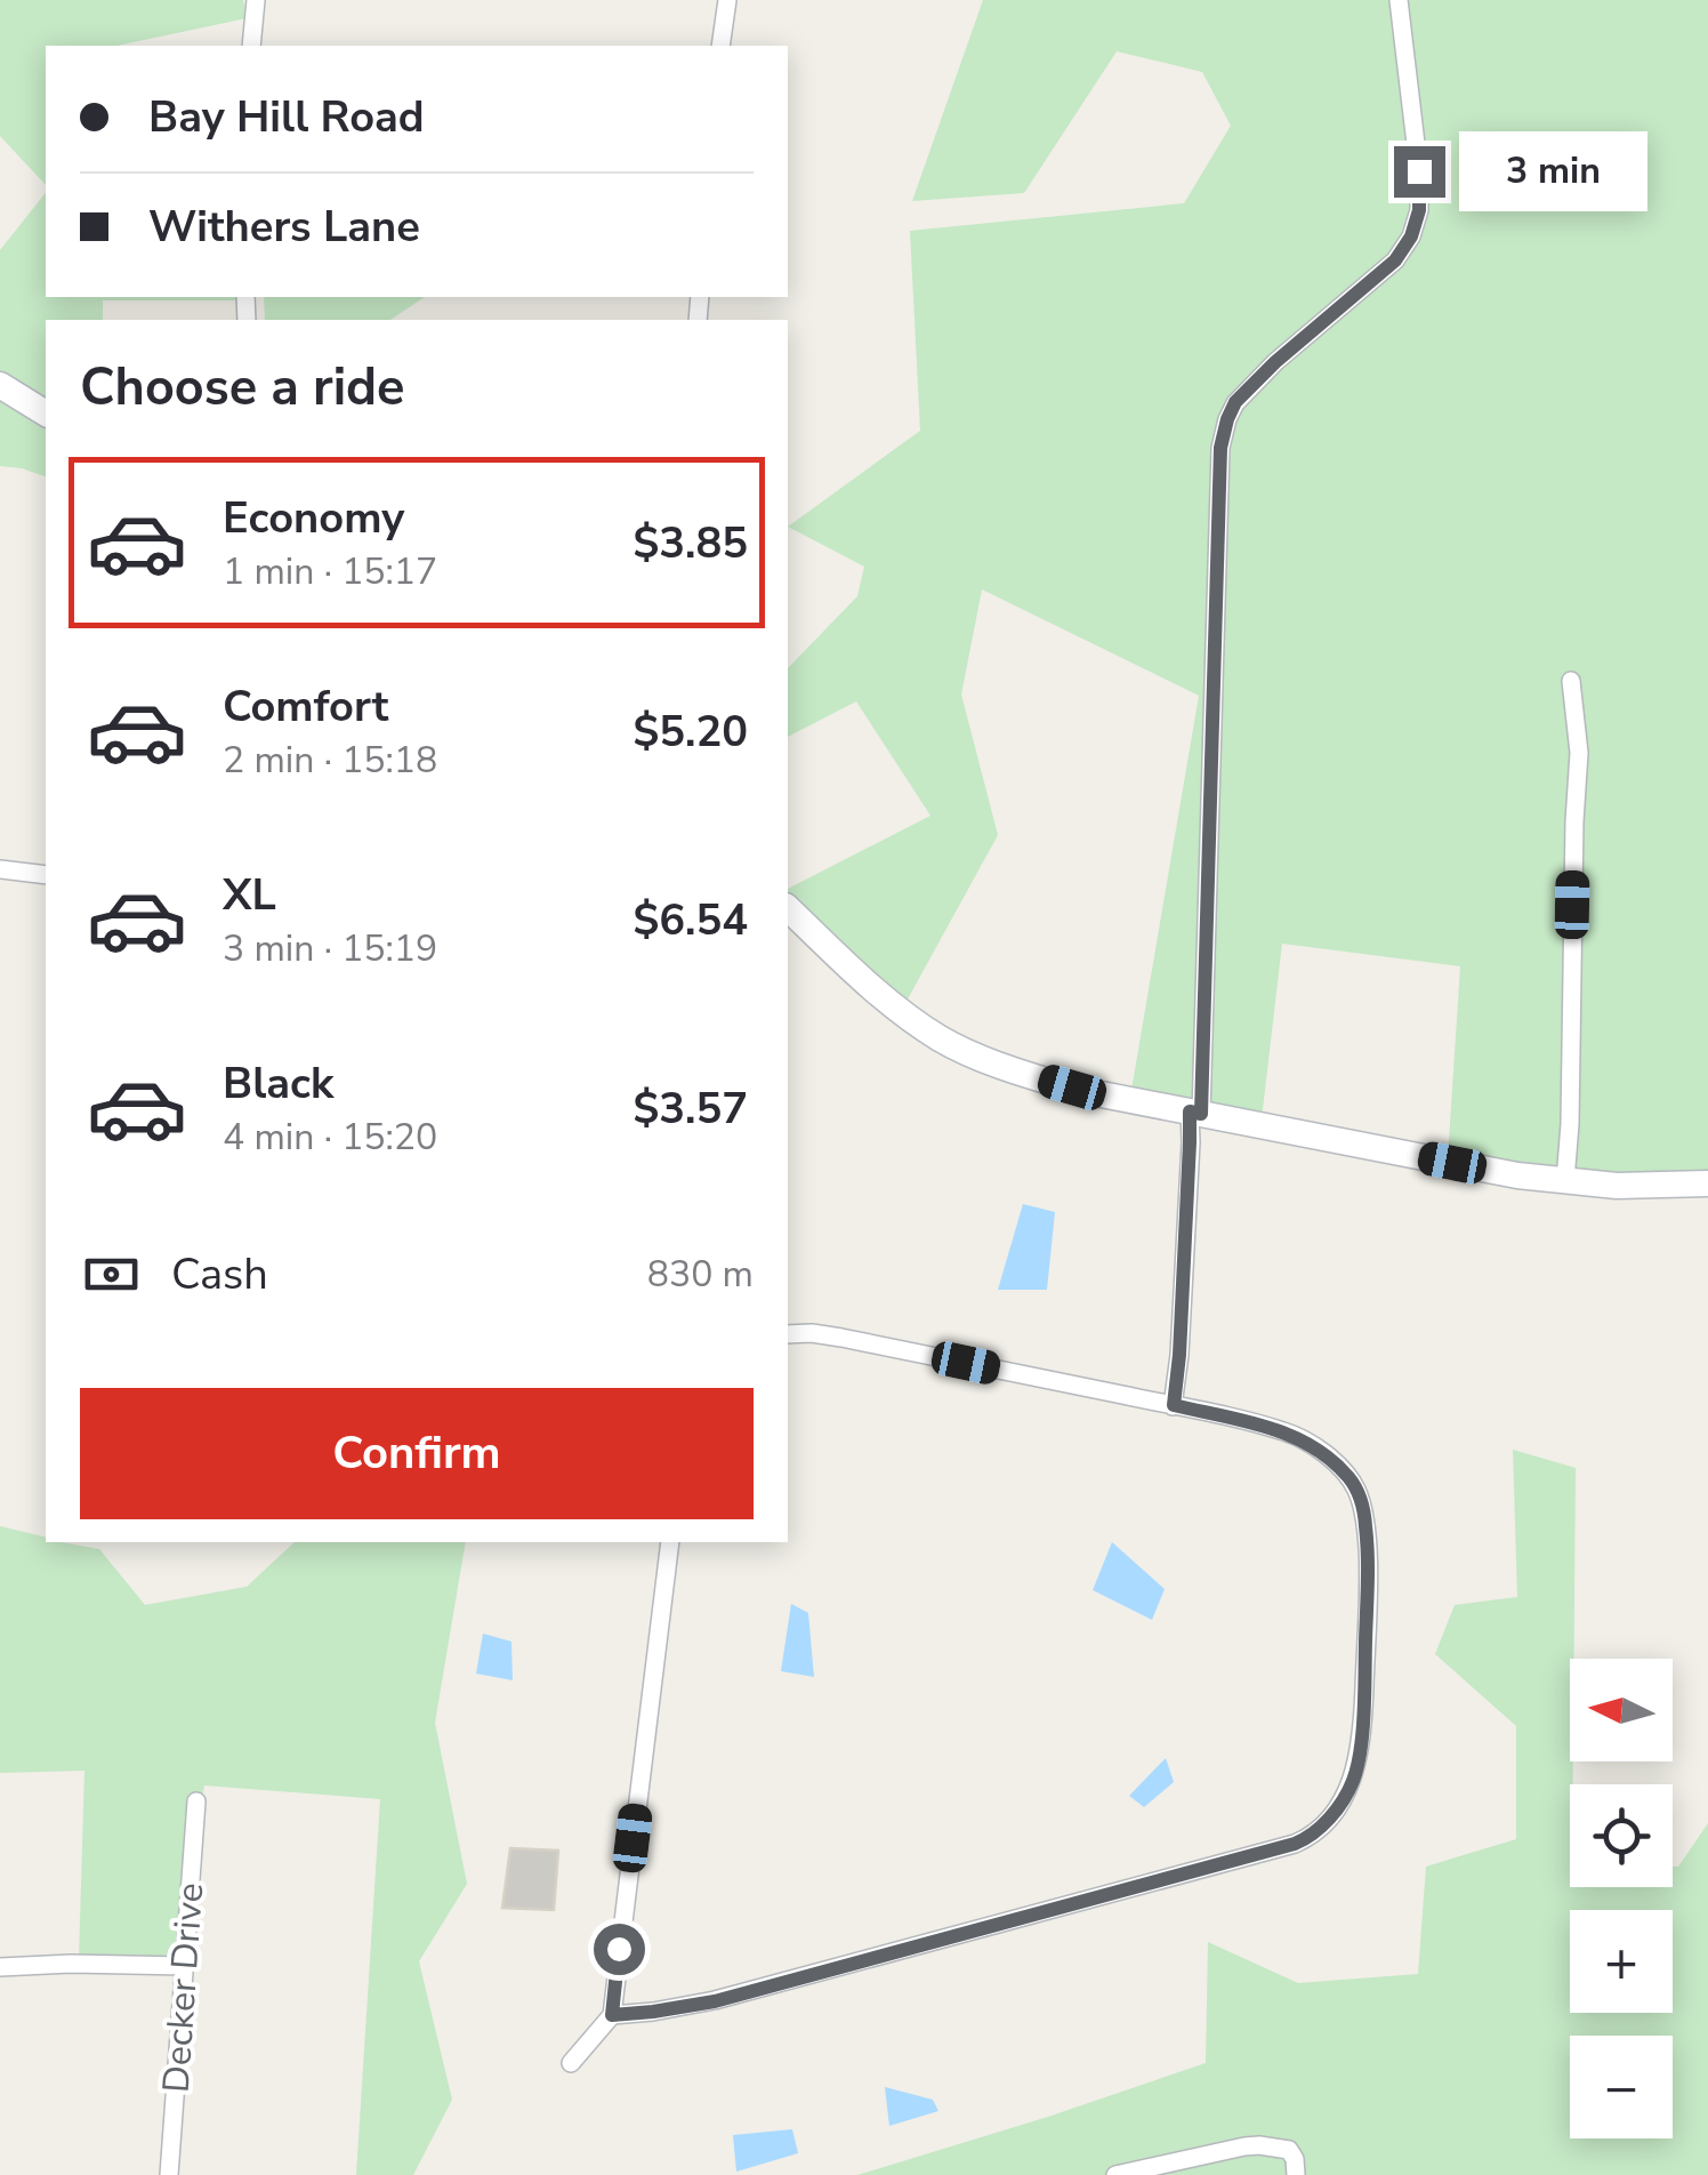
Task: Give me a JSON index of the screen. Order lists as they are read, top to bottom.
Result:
{
  "streets": {
    "street": ["Decker Drive"]
  },
  "north": "left",
  "page": {
    "banner": ["Bay Hill Road", "Withers Lane"],
    "bubble": "3 min",
    "heading": "Choose a ride",
    "list": [
      {
        "name": "Economy",
        "note": "1 min · 15:17",
        "value": "$3.85"
      },
      {
        "name": "Comfort",
        "note": "2 min · 15:18",
        "value": "$5.20"
      },
      {
        "name": "XL",
        "note": "3 min · 15:19",
        "value": "$6.54"
      },
      {
        "name": "Black",
        "note": "4 min · 15:20",
        "value": "$3.57"
      }
    ],
    "pay": ["Cash", "830 m"],
    "buttons": "Confirm",
    "map_buttons": ["+", "−"]
  }
}
